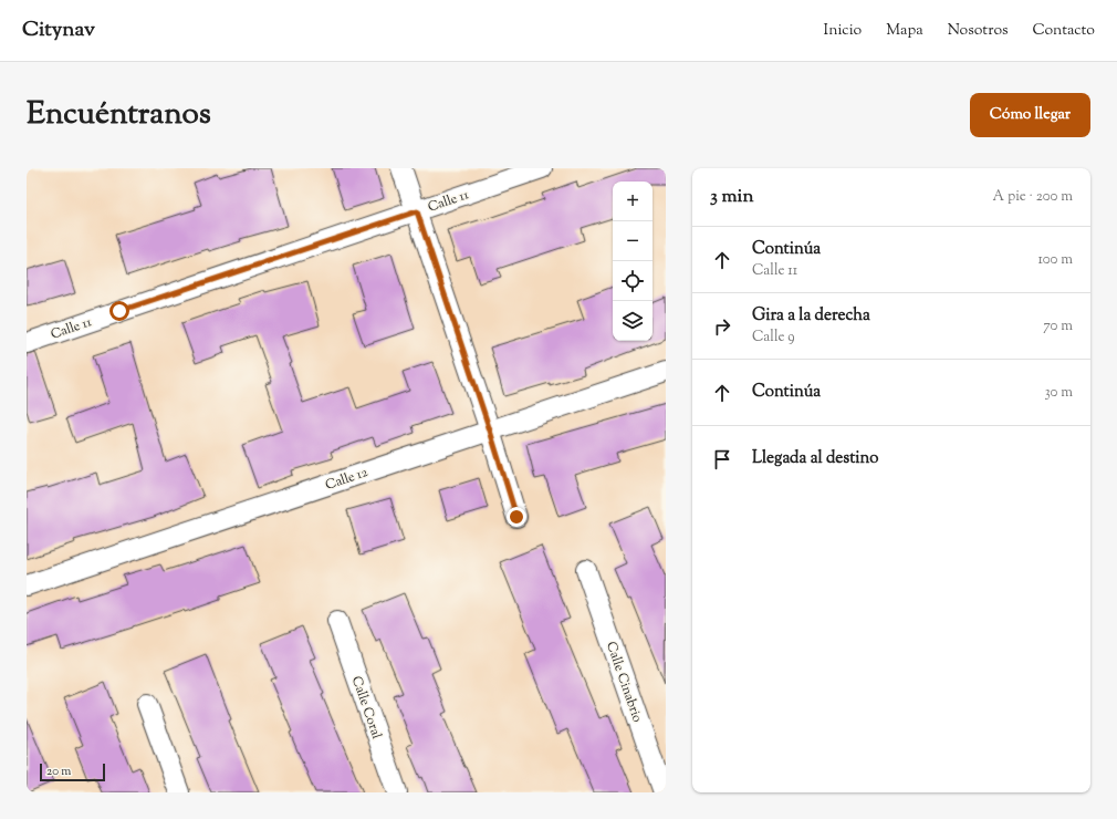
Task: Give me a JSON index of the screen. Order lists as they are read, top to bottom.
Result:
{
  "streets": {
    "street": [
      "Calle 11",
      "Calle 12",
      "Calle Cinabrio",
      "Calle Coral"
    ]
  },
  "scale_bar": "20 m",
  "page": {
    "header": "Citynav",
    "nav": [
      "Inicio",
      "Mapa",
      "Nosotros",
      "Contacto"
    ],
    "title": "Encuéntranos",
    "buttons": "Cómo llegar",
    "heading": ["3 min", "A pie · 200 m"],
    "map_buttons": ["+", "−"],
    "list": [
      ["Continúa", "Calle 11", "100 m"],
      ["Gira a la derecha", "Calle 9", "70 m"],
      ["Continúa", "30 m"],
      "Llegada al destino"
    ],
    "scale": "20 m"
  }
}
